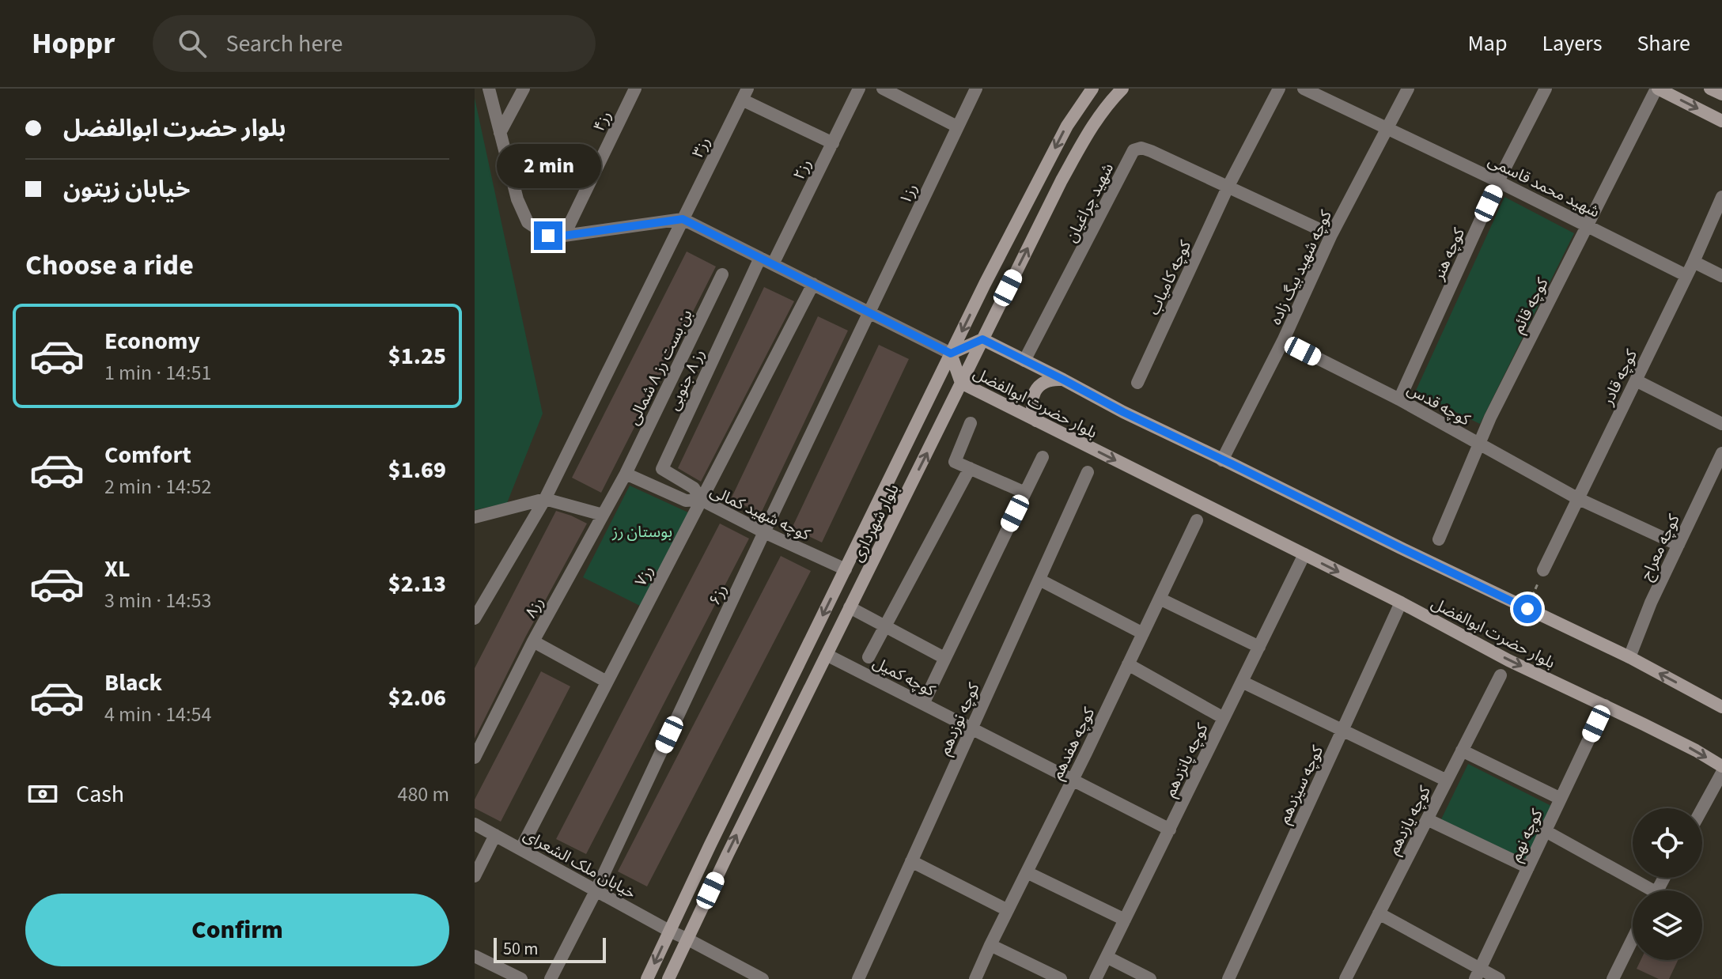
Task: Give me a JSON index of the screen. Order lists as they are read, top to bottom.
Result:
{
  "streets": {
    "main road": ["بلوار حضرت ابوالفضل", "بلوار شهرداری"],
    "street": [
      "رز۴",
      "رز۳",
      "رز۲",
      "شهید محمد قاسمی",
      "رز۱",
      "شهید چراغیان",
      "کوچه هنر",
      "کوچه شهید بیگ زاده",
      "کوچه کامیاب",
      "کوچه قائم",
      "بن بست رز ۸ شمالی",
      "کوچه قادر",
      "رز ۸ جنوبی",
      "کوچه قدس",
      "کوچه شهید کمالی",
      "کوچه معراج",
      "رز۷",
      "رز۶",
      "رز۸",
      "کوچه کمیل",
      "کوچه نوزدهم",
      "کوچه هفدهم",
      "کوچه پانزدهم",
      "کوچه سیزدهم",
      "کوچه یازدهم",
      "کوچه نهم",
      "خیابان ملک الشعرای"
    ]
  },
  "crossings": [
    ["شهید محمد قاسمی", "کوچه هنر"],
    ["شهید محمد قاسمی", "کوچه شهید بیگ زاده"],
    ["شهید محمد قاسمی", "کوچه قائم"],
    ["شهید محمد قاسمی", "کوچه قادر"],
    ["رز۱", "رز۶"],
    ["شهید چراغیان", "کوچه کامیاب"],
    ["شهید چراغیان", "بلوار حضرت ابوالفضل"],
    ["کوچه هنر", "کوچه قدس"],
    ["کوچه شهید بیگ زاده", "بلوار حضرت ابوالفضل"],
    ["کوچه شهید بیگ زاده", "کوچه قدس"],
    ["کوچه قائم", "کوچه قدس"],
    ["بن بست رز ۸ شمالی", "کوچه شهید کمالی"],
    ["بن بست رز ۸ شمالی", "رز۸"],
    ["کوچه قادر", "کوچه قدس"],
    ["رز ۸ جنوبی", "کوچه شهید کمالی"],
    ["رز ۸ جنوبی", "رز۷"],
    ["بلوار حضرت ابوالفضل", "بلوار شهرداری"],
    ["بلوار حضرت ابوالفضل", "کوچه معراج"],
    ["بلوار حضرت ابوالفضل", "کوچه پانزدهم"],
    ["بلوار حضرت ابوالفضل", "کوچه سیزدهم"],
    ["بلوار حضرت ابوالفضل", "کوچه نهم"],
    ["کوچه قدس", "کوچه معراج"],
    ["کوچه شهید کمالی", "بلوار شهرداری"],
    ["کوچه شهید کمالی", "رز۷"],
    ["کوچه شهید کمالی", "رز۶"],
    ["کوچه شهید کمالی", "رز۸"],
    ["بلوار شهرداری", "کوچه کمیل"],
    ["بلوار شهرداری", "خیابان ملک الشعرای"],
    ["رز۷", "خیابان ملک الشعرای"],
    ["رز۶", "خیابان ملک الشعرای"],
    ["کوچه کمیل", "کوچه نوزدهم"],
    ["کوچه کمیل", "کوچه هفدهم"],
    ["کوچه کمیل", "کوچه پانزدهم"]
  ],
  "parks": ["بوستان رز"],
  "scale_bar": "50 m",
  "page": {
    "header": "Hoppr",
    "search": "Search here",
    "nav": ["Map", "Layers", "Share"],
    "banner": ["بلوار حضرت ابوالفضل", "خیابان زیتون"],
    "bubble": "2 min",
    "heading": "Choose a ride",
    "list": [
      {
        "name": "Economy",
        "note": "1 min · 14:51",
        "value": "$1.25"
      },
      {
        "name": "Comfort",
        "note": "2 min · 14:52",
        "value": "$1.69"
      },
      {
        "name": "XL",
        "note": "3 min · 14:53",
        "value": "$2.13"
      },
      {
        "name": "Black",
        "note": "4 min · 14:54",
        "value": "$2.06"
      }
    ],
    "pay": ["Cash", "480 m"],
    "buttons": "Confirm",
    "scale": "50 m"
  }
}
